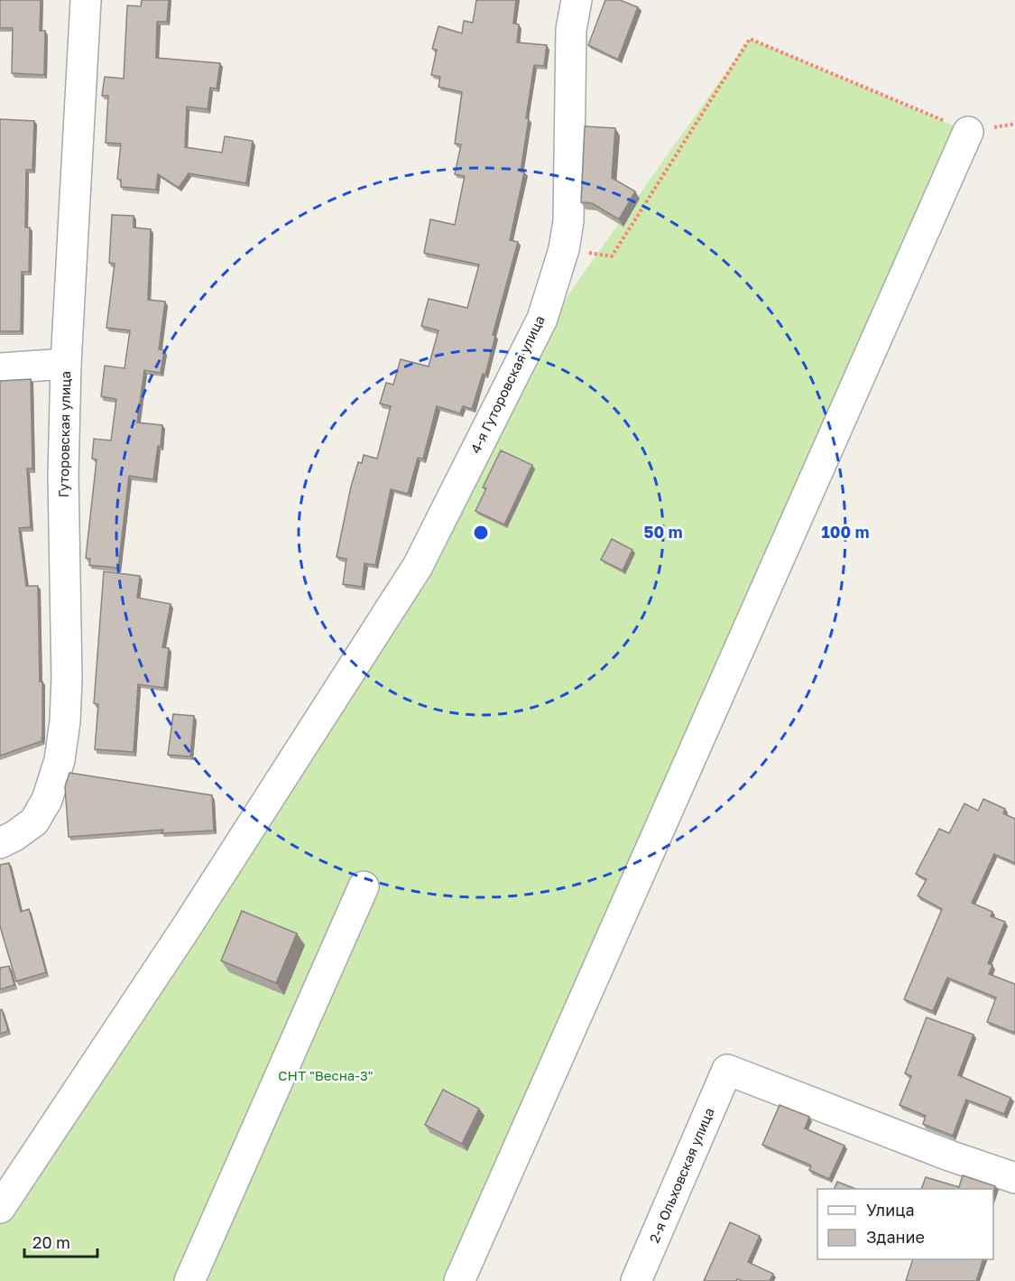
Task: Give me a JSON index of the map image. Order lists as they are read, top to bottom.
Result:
{
  "streets": {
    "street": ["4-я Гуторовская улица", "Гуторовская улица", "2-я Ольховская улица"]
  },
  "parks": ["СНТ \"Весна-3\""],
  "legend": ["Улица", "Здание"],
  "scale_bar": "20 m",
  "rings": ["50 m", "100 m"]
}
